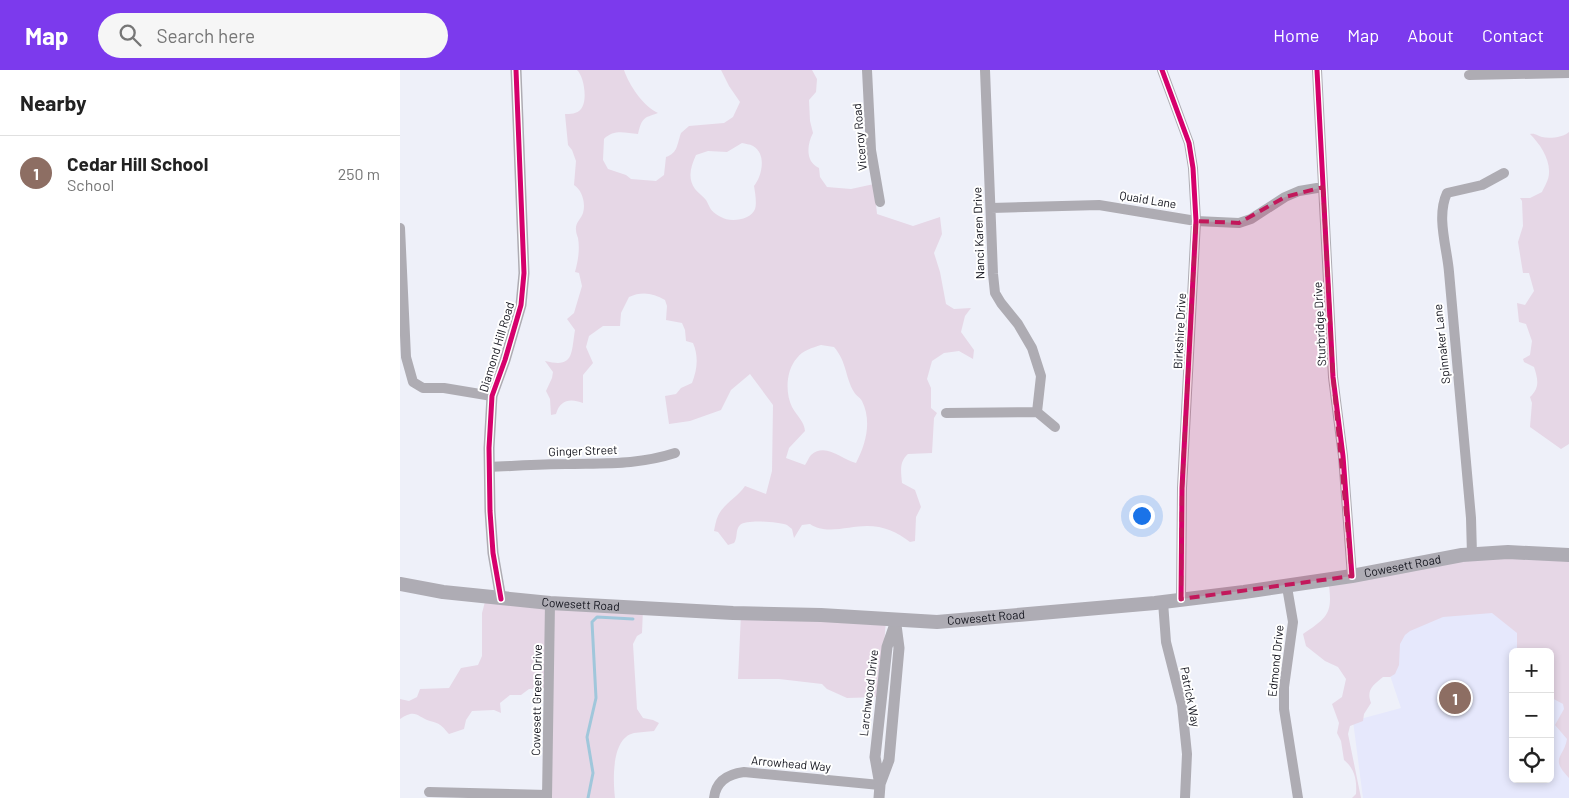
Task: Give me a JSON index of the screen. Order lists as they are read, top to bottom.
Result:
{
  "streets": {
    "main road": ["Cowesett Road"],
    "street": [
      "Viceroy Road",
      "Quaid Lane",
      "Nanci Karen Drive",
      "Sturbridge Drive",
      "Birkshire Drive",
      "Spinnaker Lane",
      "Diamond Hill Road",
      "Ginger Street",
      "Edmond Drive",
      "Larchwood Drive",
      "Patrick Way",
      "Cowesett Green Drive",
      "Arrowhead Way"
    ]
  },
  "crossings": [
    ["Quaid Lane", "Nanci Karen Drive"],
    ["Quaid Lane", "Sturbridge Drive"],
    ["Quaid Lane", "Birkshire Drive"],
    ["Sturbridge Drive", "Cowesett Road"],
    ["Birkshire Drive", "Cowesett Road"],
    ["Spinnaker Lane", "Cowesett Road"],
    ["Diamond Hill Road", "Ginger Street"],
    ["Diamond Hill Road", "Cowesett Road"],
    ["Cowesett Road", "Edmond Drive"],
    ["Cowesett Road", "Larchwood Drive"],
    ["Cowesett Road", "Patrick Way"],
    ["Cowesett Road", "Cowesett Green Drive"],
    ["Larchwood Drive", "Arrowhead Way"]
  ],
  "page": {
    "header": "Map",
    "search": "Search here",
    "nav": [
      "Home",
      "Map",
      "About",
      "Contact"
    ],
    "heading": "Nearby",
    "list": [
      {
        "mark": "1",
        "name": "Cedar Hill School",
        "note": "School",
        "value": "250 m"
      }
    ],
    "map_buttons": ["+", "−"],
    "pins": "1"
  }
}
